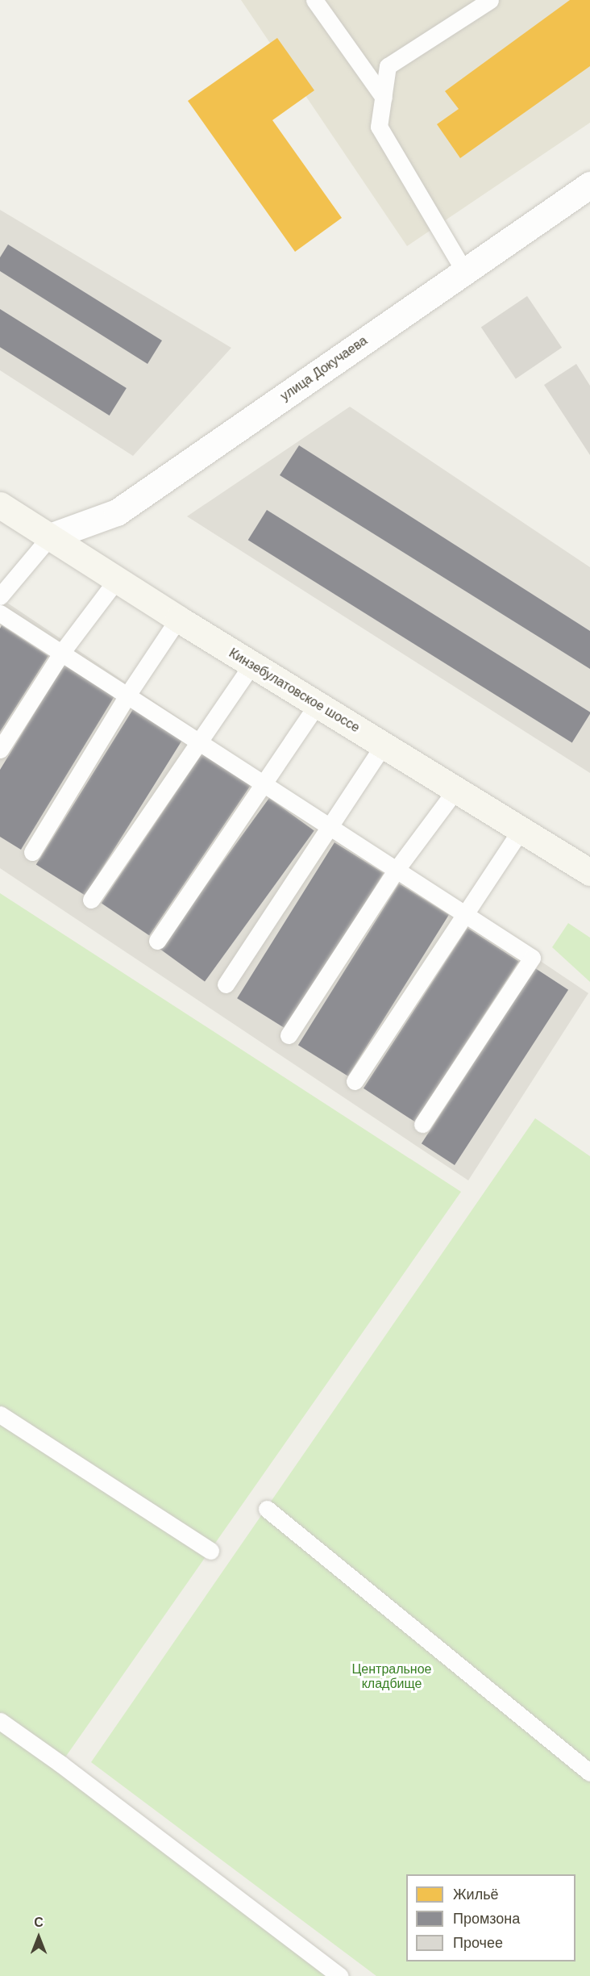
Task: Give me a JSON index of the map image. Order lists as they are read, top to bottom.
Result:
{
  "streets": {
    "main road": ["Кинзебулатовское шоссе"],
    "street": ["улица Докучаева"]
  },
  "crossings": [
    ["улица Докучаева", "Кинзебулатовское шоссе"]
  ],
  "parks": ["Центральное кладбище"],
  "legend": ["Жильё", "Промзона", "Прочее"],
  "north": "top"
}
